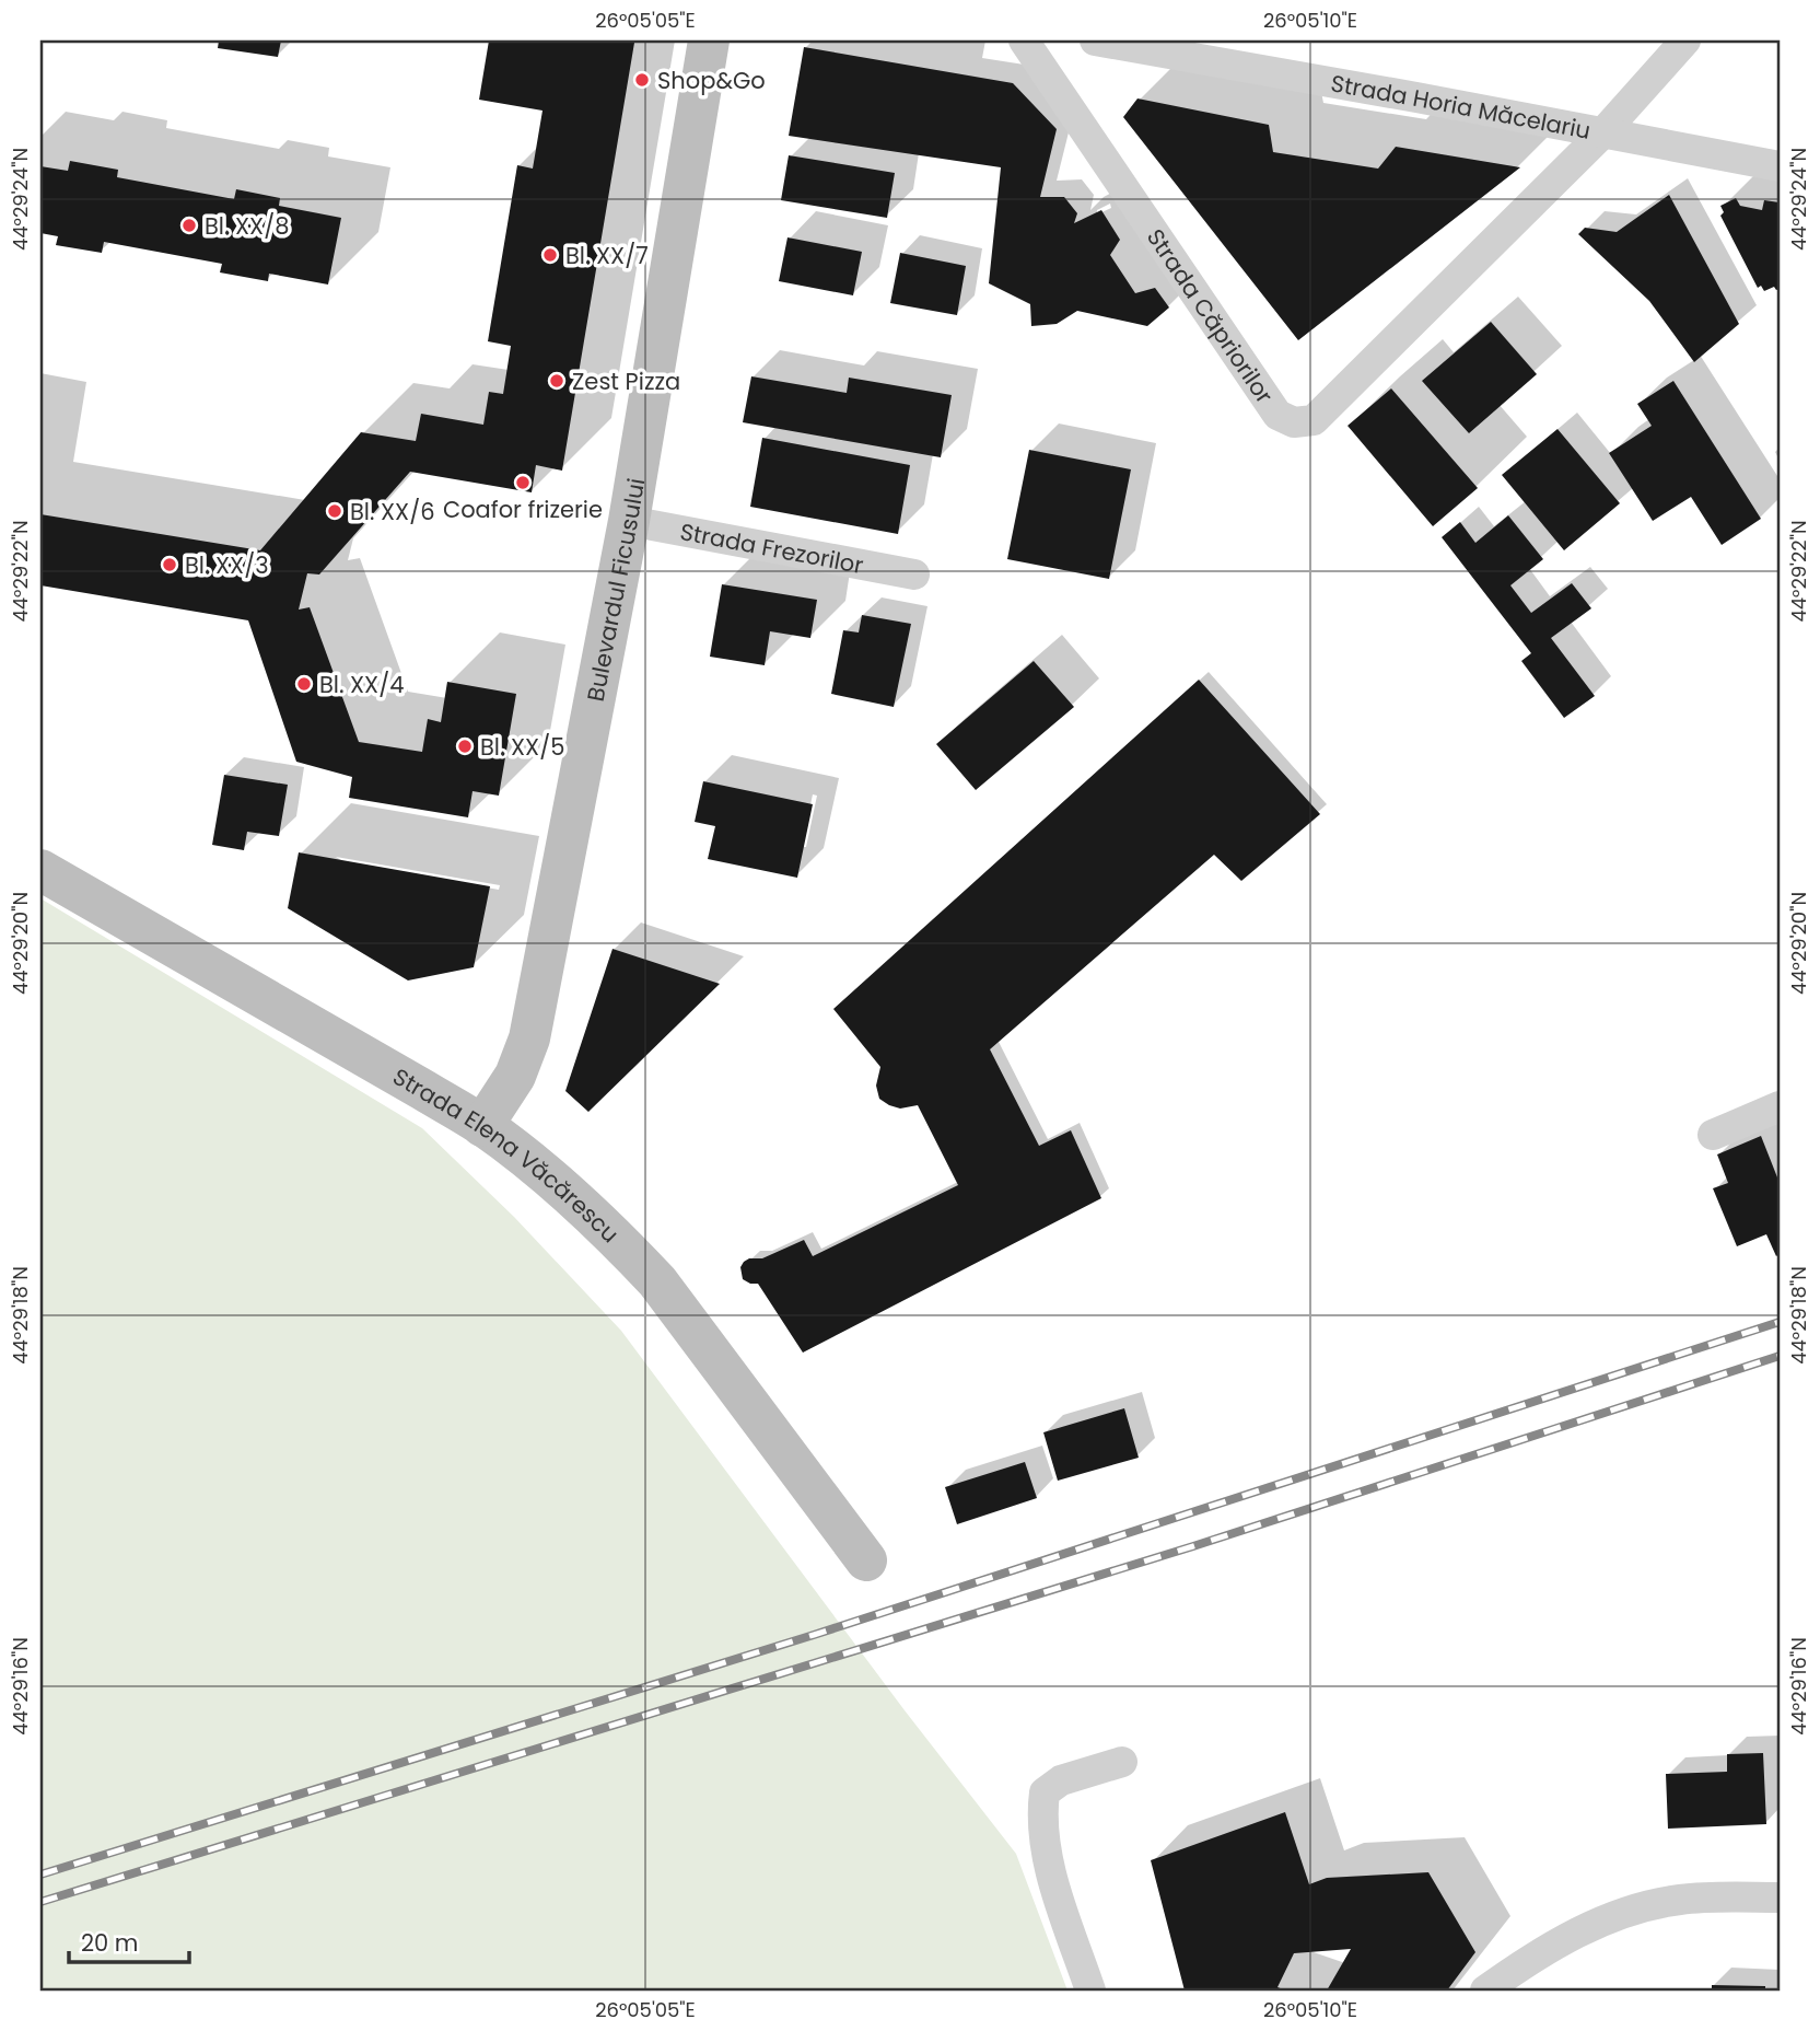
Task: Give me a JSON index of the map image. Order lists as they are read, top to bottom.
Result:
{
  "streets": {
    "street": [
      "Strada Horia Măcelariu",
      "Strada Căpriorilor",
      "Strada Frezorilor",
      "Bulevardul Ficusului",
      "Strada Elena Văcărescu"
    ]
  },
  "crossings": [
    ["Strada Horia Măcelariu", "Strada Căpriorilor"],
    ["Strada Frezorilor", "Bulevardul Ficusului"],
    ["Bulevardul Ficusului", "Strada Elena Văcărescu"]
  ],
  "places": [
    "Shop&Go",
    "Bl. XX/8",
    "Bl. XX/7",
    "Zest Pizza",
    "Coafor frizerie",
    "Bl. XX/6",
    "Bl. XX/3",
    "Bl. XX/4",
    "Bl. XX/5"
  ],
  "scale_bar": "20 m",
  "coordinates": [
    "26°05'05\"E",
    "26°05'10\"E",
    "44°29'24\"N",
    "44°29'22\"N",
    "44°29'20\"N",
    "44°29'18\"N",
    "44°29'16\"N"
  ]
}
